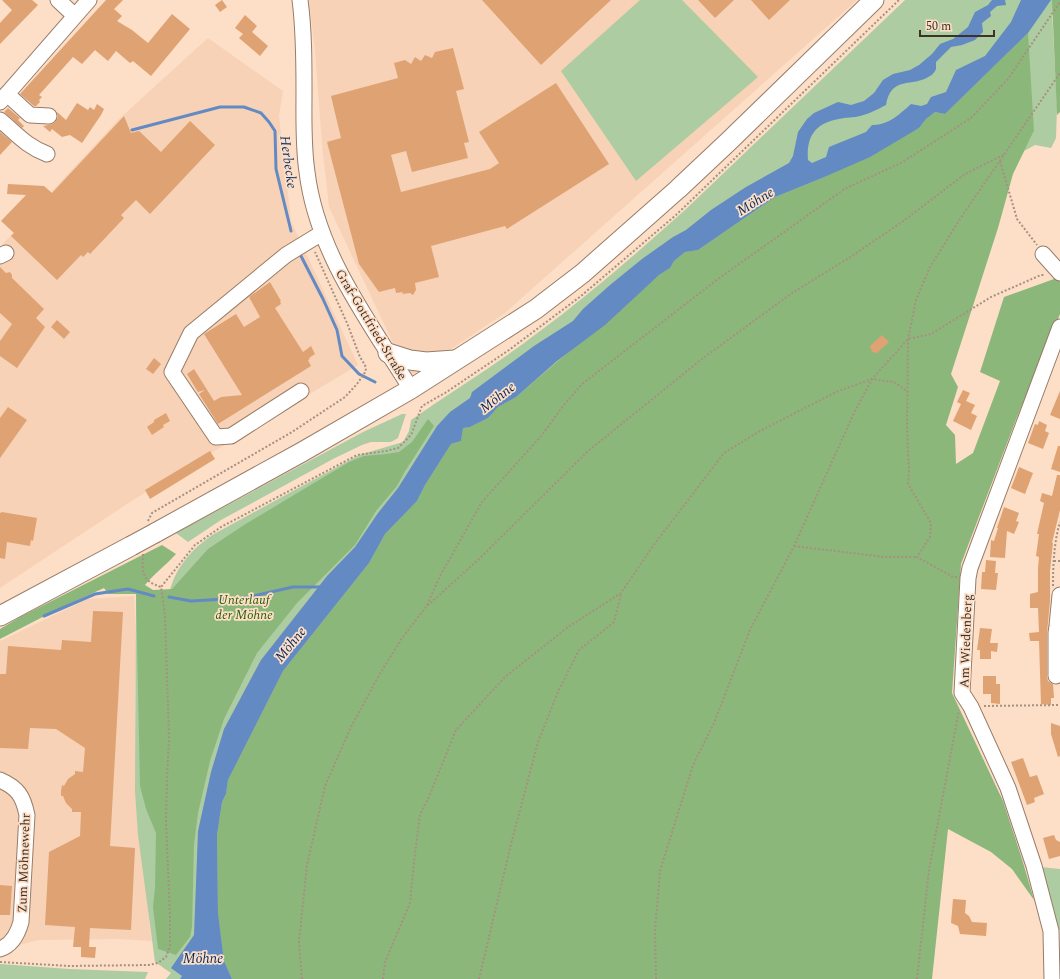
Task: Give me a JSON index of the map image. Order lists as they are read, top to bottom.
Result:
{
  "streets": {
    "street": ["Graf-Gottfried-Straße", "Am Wiedenberg", "Zum Möhnewehr"]
  },
  "water": ["Herbecke", "Möhne"],
  "parks": ["Unterlauf der Möhne"],
  "scale_bar": "50 m"
}
